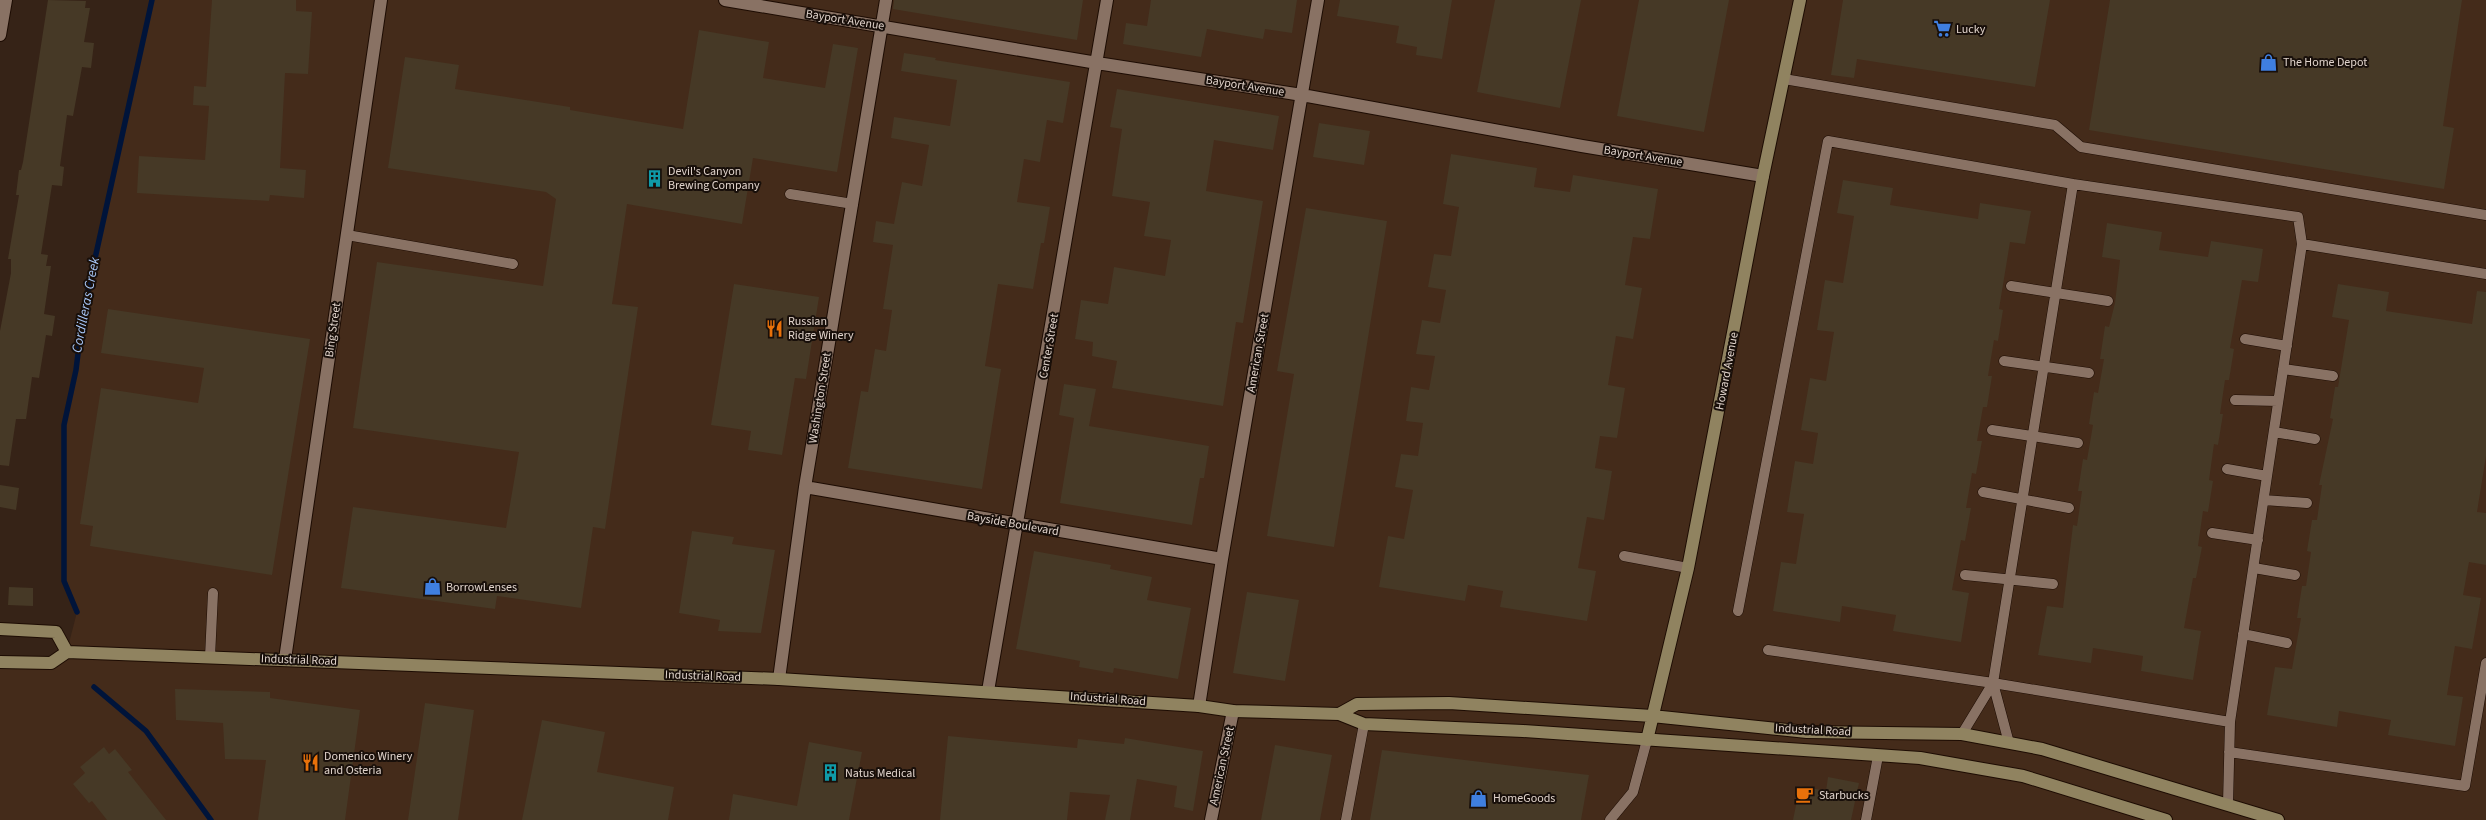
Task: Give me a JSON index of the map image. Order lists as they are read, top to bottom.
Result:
{
  "streets": {
    "main road": ["Howard Avenue", "Industrial Road"],
    "street": [
      "Bayport Avenue",
      "Bing Street",
      "Center Street",
      "American Street",
      "Washington Street",
      "Bayside Boulevard"
    ]
  },
  "crossings": [
    ["Bayport Avenue", "Center Street"],
    ["Bayport Avenue", "American Street"],
    ["Bayport Avenue", "Howard Avenue"],
    ["Bayport Avenue", "Washington Street"],
    ["Bing Street", "Industrial Road"],
    ["Center Street", "Bayside Boulevard"],
    ["Center Street", "Industrial Road"],
    ["American Street", "Bayside Boulevard"],
    ["American Street", "Industrial Road"],
    ["Howard Avenue", "Industrial Road"],
    ["Washington Street", "Bayside Boulevard"],
    ["Washington Street", "Industrial Road"]
  ],
  "water": ["Cordilleras Creek"],
  "places": {
    "supermarket": ["Lucky"],
    "shop": ["The Home Depot", "BorrowLenses", "HomeGoods"],
    "building": ["Devil's Canyon Brewing Company", "Natus Medical"],
    "restaurant": ["Russian Ridge Winery", "Domenico Winery and Osteria"],
    "cafe": ["Starbucks"]
  }
}
